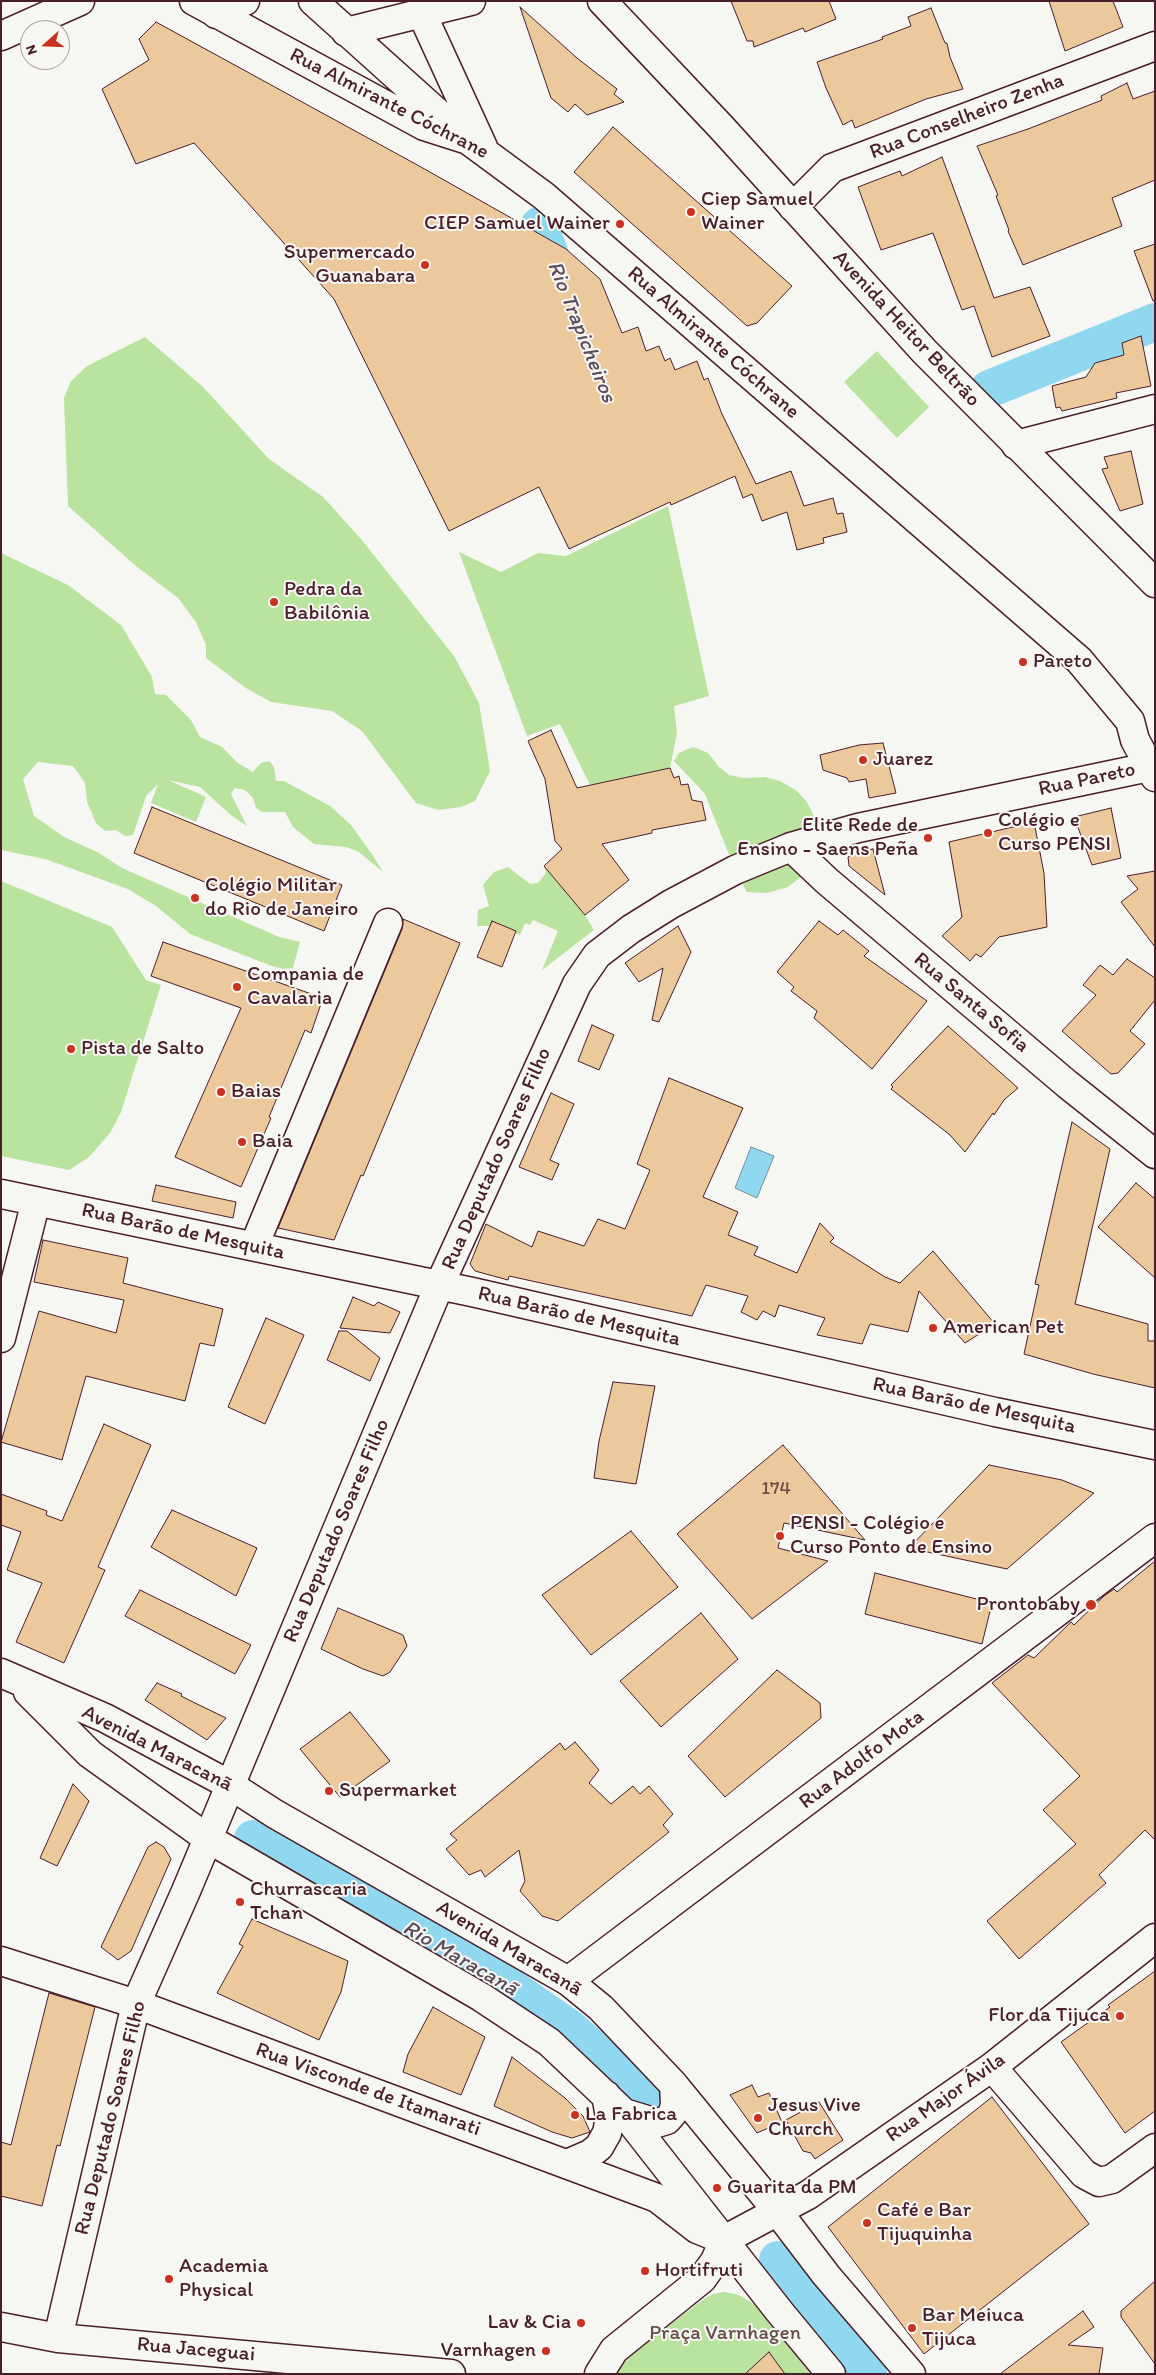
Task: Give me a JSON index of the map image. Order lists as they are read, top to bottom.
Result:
{
  "streets": {
    "street": [
      "Rua Almirante Cóchrane",
      "Rua Conselheiro Zenha",
      "Avenida Heitor Beltrão",
      "Rua Pareto",
      "Rua Santa Sofia",
      "Rua Deputado Soares Filho",
      "Rua Barão de Mesquita",
      "Avenida Maracanã",
      "Rua Adolfo Mota",
      "Rua Visconde de Itamarati",
      "Rua Major Ávila",
      "Rua Jaceguai"
    ]
  },
  "crossings": [
    ["Rua Almirante Cóchrane", "Rua Pareto"],
    ["Rua Conselheiro Zenha", "Avenida Heitor Beltrão"],
    ["Rua Pareto", "Rua Santa Sofia"],
    ["Rua Pareto", "Rua Deputado Soares Filho"],
    ["Rua Santa Sofia", "Rua Deputado Soares Filho"],
    ["Rua Deputado Soares Filho", "Rua Barão de Mesquita"],
    ["Rua Deputado Soares Filho", "Avenida Maracanã"],
    ["Rua Deputado Soares Filho", "Rua Visconde de Itamarati"],
    ["Rua Deputado Soares Filho", "Rua Jaceguai"],
    ["Avenida Maracanã", "Rua Adolfo Mota"],
    ["Avenida Maracanã", "Rua Visconde de Itamarati"],
    ["Avenida Maracanã", "Rua Major Ávila"],
    ["Rua Visconde de Itamarati", "Rua Major Ávila"]
  ],
  "water": ["Rio Trapicheiros", "Rio Maracanã"],
  "parks": ["Praça Varnhagen"],
  "places": [
    "Ciep Samuel Wainer",
    "CIEP Samuel Wainer",
    "Supermercado Guanabara",
    "Pedra da Babilônia",
    "Pareto",
    "Juarez",
    "Colégio e Curso PENSI",
    "Elite Rede de Ensino - Saens Peña",
    "Colégio Militar do Rio de Janeiro",
    "Compania de Cavalaria",
    "Pista de Salto",
    "Baias",
    "Baia",
    "American Pet",
    "PENSI - Colégio e Curso Ponto de Ensino",
    "Prontobaby",
    "Supermarket",
    "Churrascaria Tchan",
    "Flor da Tijuca",
    "La Fabrica",
    "Jesus Vive Church",
    "Guarita da PM",
    "Café e Bar Tijuquinha",
    "Hortifruti",
    "Academia Physical",
    "Lav & Cia",
    "Bar Meiuca Tijuca",
    "Varnhagen"
  ],
  "house_numbers": ["174"],
  "north": "left"
}
